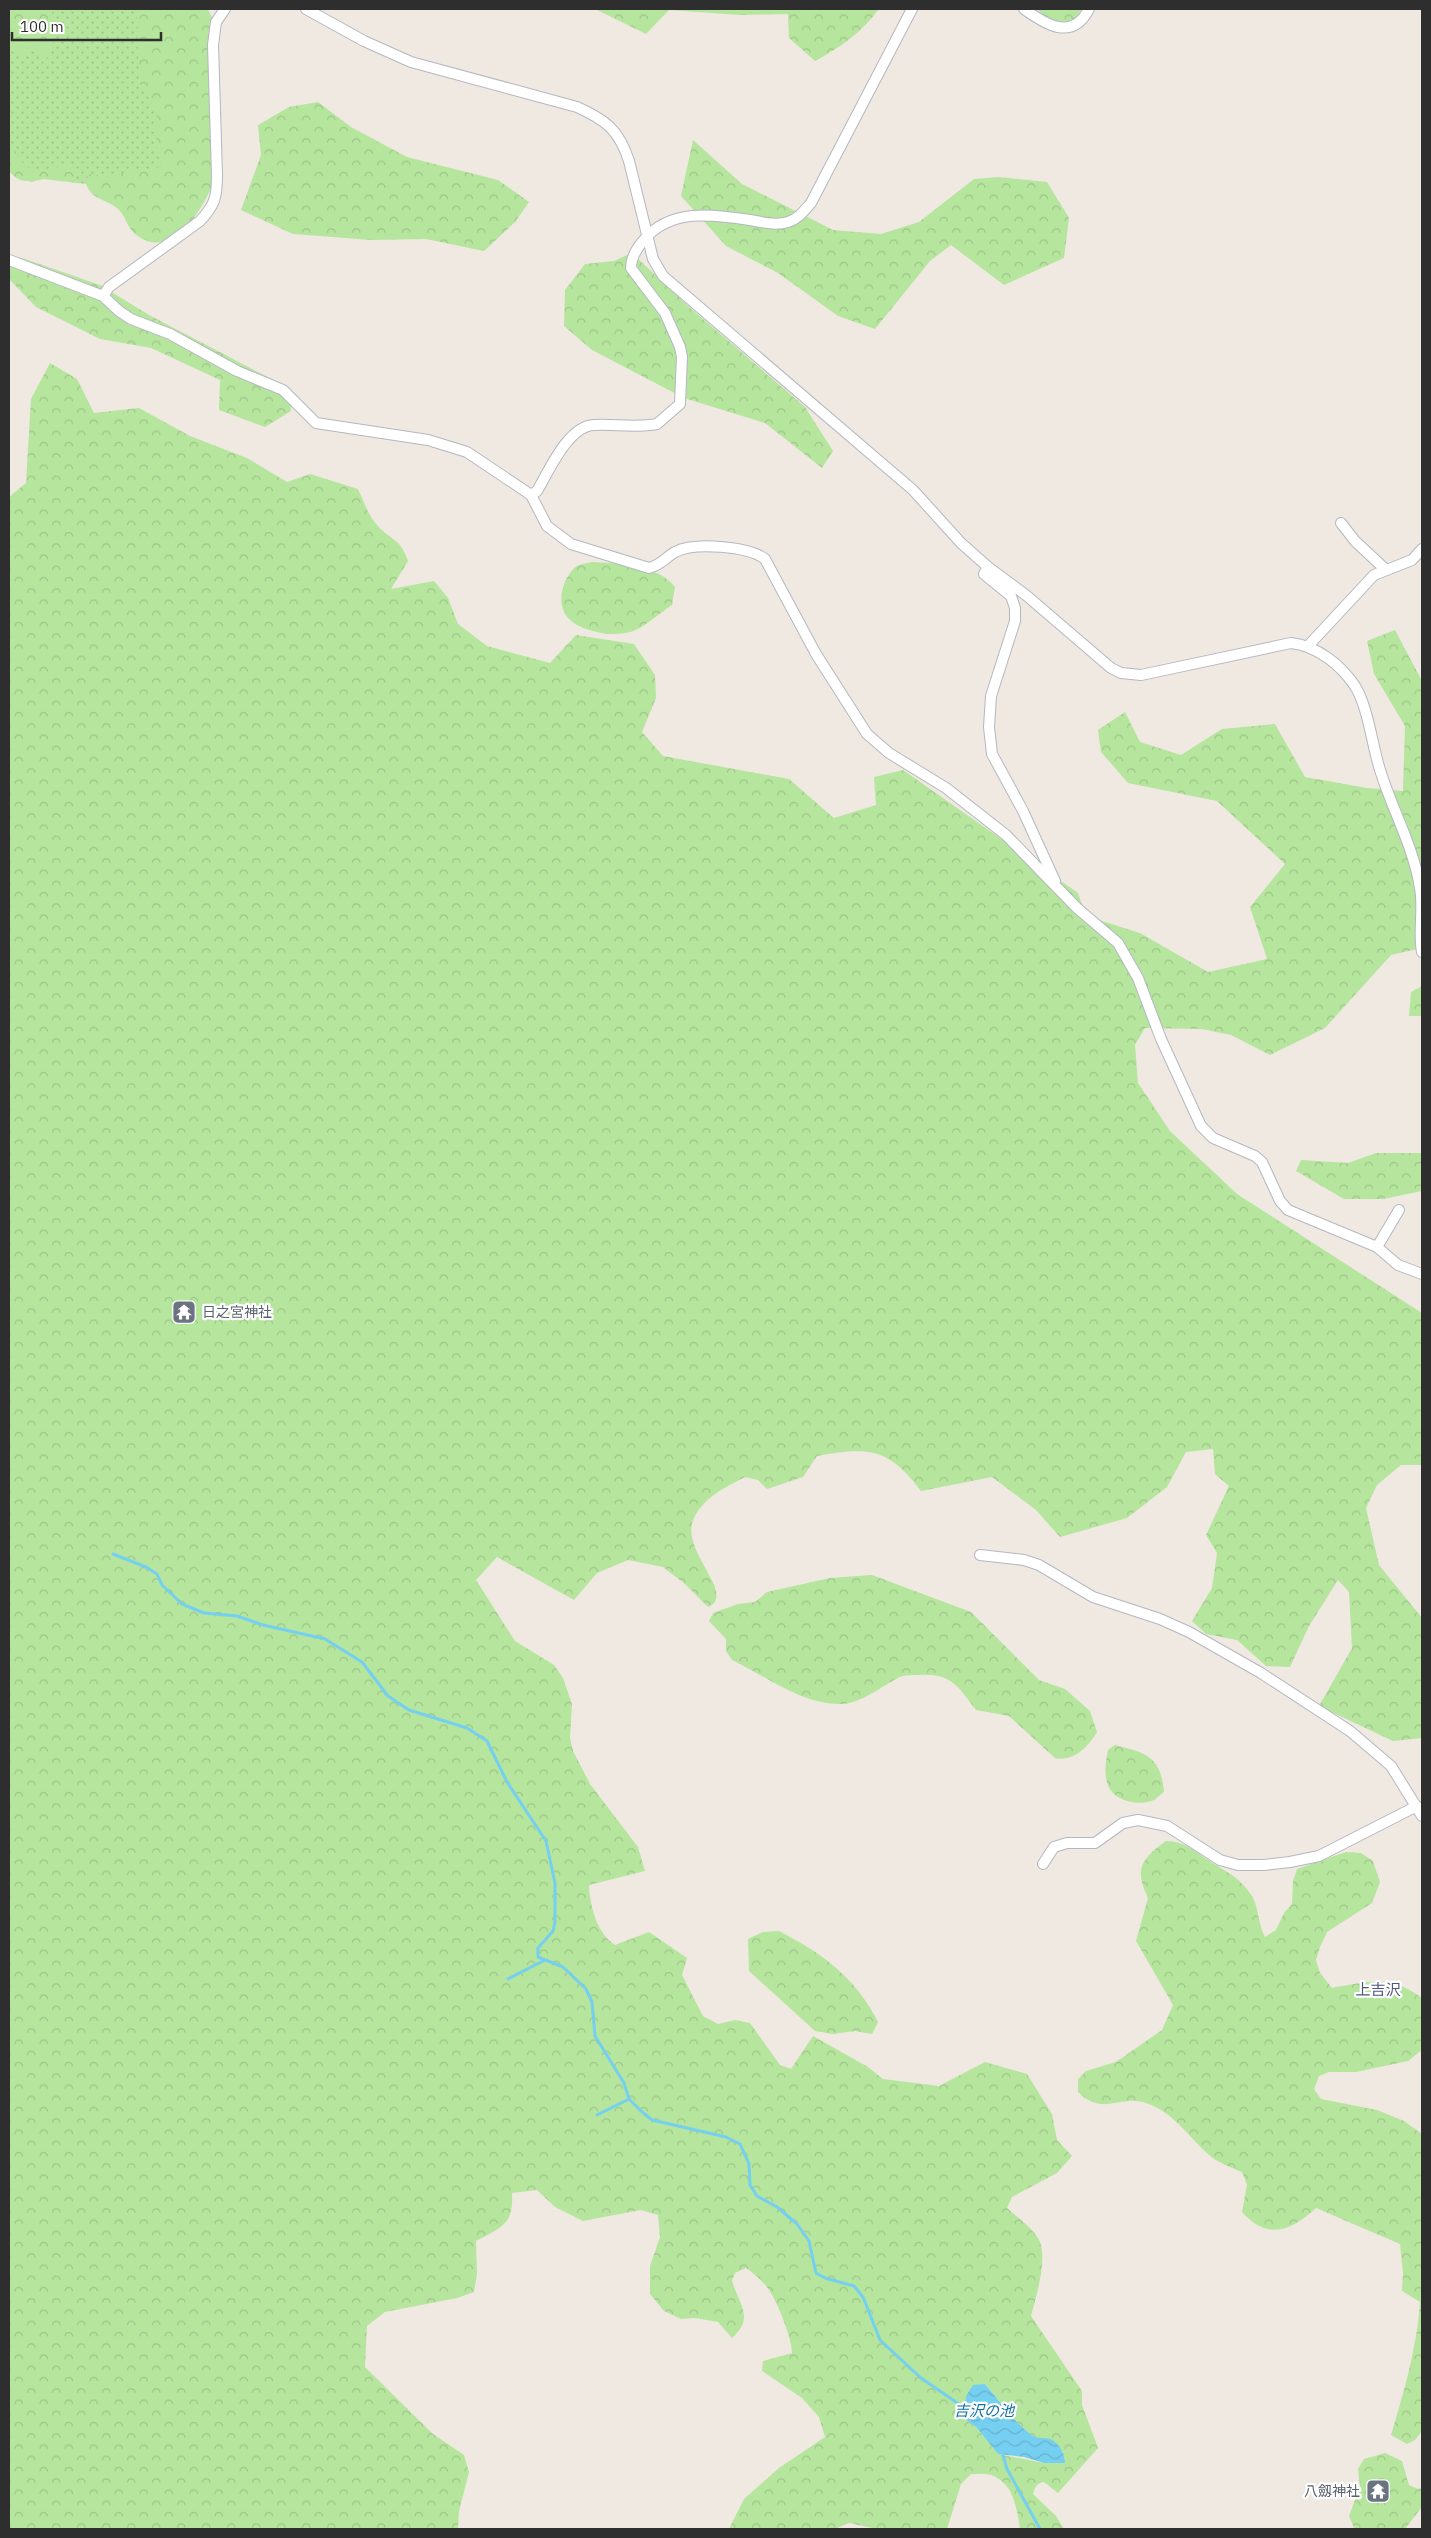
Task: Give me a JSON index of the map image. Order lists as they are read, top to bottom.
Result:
{
  "districts": ["上吉沢"],
  "water": ["吉沢の池"],
  "places": {
    "temple": ["日之宮神社", "八劔神社"]
  },
  "scale_bar": "100 m"
}
